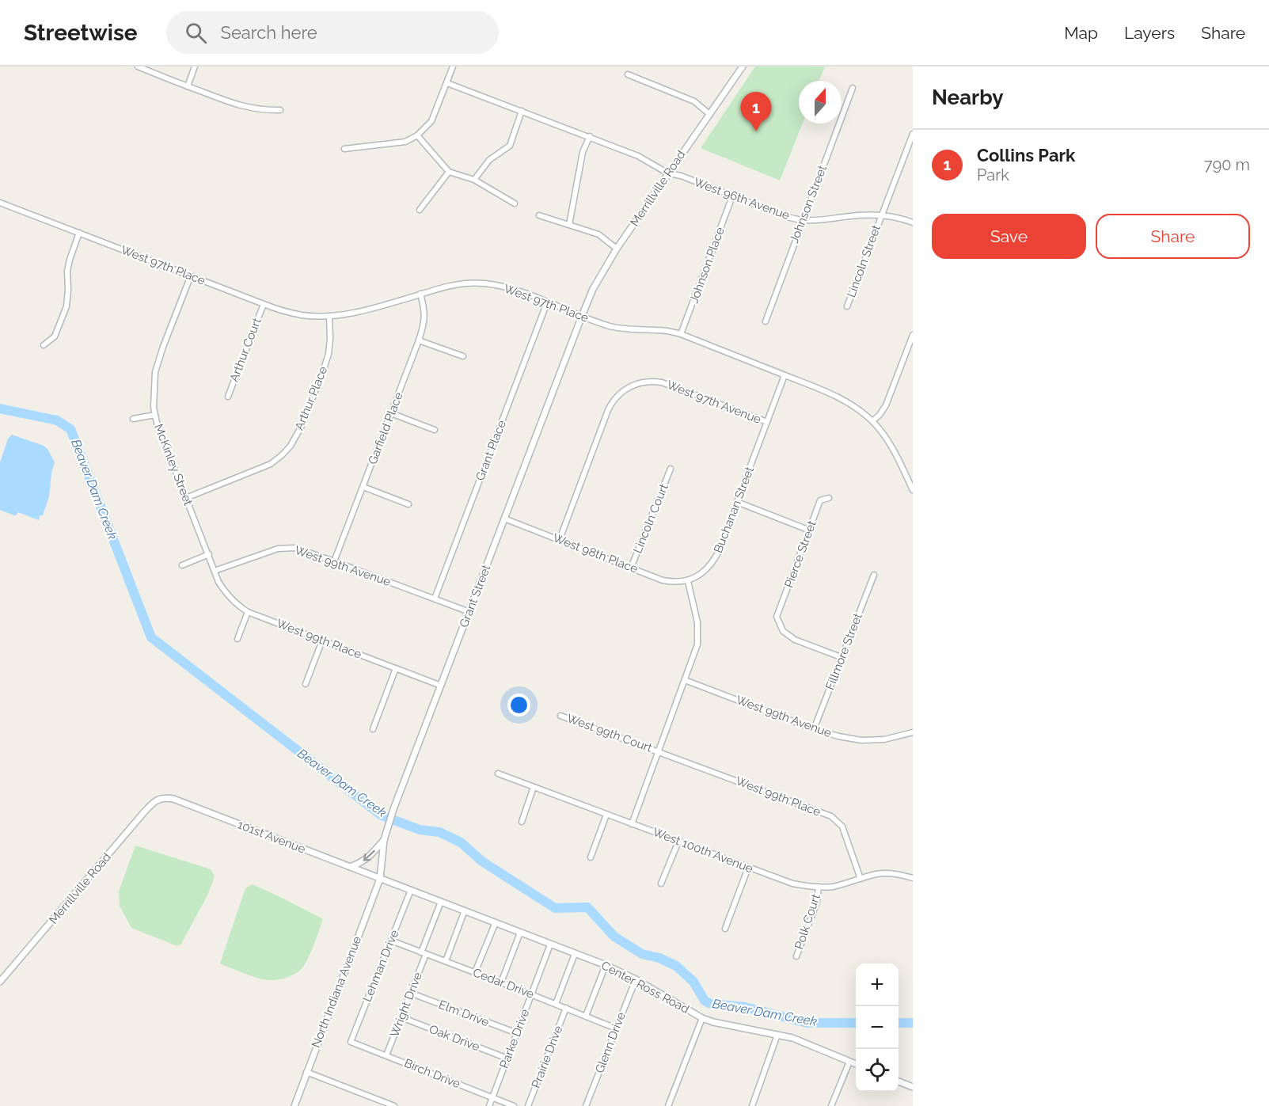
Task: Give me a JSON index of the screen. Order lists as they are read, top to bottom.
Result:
{
  "streets": {
    "street": [
      "Merrillville Road",
      "West 96th Avenue",
      "Johnson Street",
      "Lincoln Street",
      "West 97th Place",
      "Johnson Place",
      "Arthur Court",
      "Arthur Place",
      "West 97th Avenue",
      "Garfield Place",
      "Grant Place",
      "McKinley Street",
      "Buchanan Street",
      "Lincoln Court",
      "West 98th Place",
      "Pierce Street",
      "West 99th Avenue",
      "Grant Street",
      "West 99th Place",
      "Fillmore Street",
      "West 99th Court",
      "101st Avenue",
      "West 100th Avenue",
      "Polk Court",
      "Lehman Drive",
      "Cedar Drive",
      "Center Ross Road",
      "North Indiana Avenue",
      "Wright Drive",
      "Elm Drive",
      "Oak Drive",
      "Parke Drive",
      "Glenn Drive",
      "Prairie Drive",
      "Birch Drive"
    ]
  },
  "crossings": [
    ["Merrillville Road", "West 96th Avenue"],
    ["Merrillville Road", "West 97th Place"],
    ["Merrillville Road", "Grant Street"],
    ["Merrillville Road", "101st Avenue"],
    ["West 96th Avenue", "Johnson Street"],
    ["West 96th Avenue", "Lincoln Street"],
    ["West 96th Avenue", "Johnson Place"],
    ["West 97th Place", "Johnson Place"],
    ["West 97th Place", "Arthur Court"],
    ["West 97th Place", "Arthur Place"],
    ["West 97th Place", "Garfield Place"],
    ["West 97th Place", "Grant Place"],
    ["West 97th Place", "McKinley Street"],
    ["West 97th Place", "Buchanan Street"],
    ["West 97th Place", "Grant Street"],
    ["Arthur Place", "McKinley Street"],
    ["West 97th Avenue", "Buchanan Street"],
    ["West 97th Avenue", "West 98th Place"],
    ["Garfield Place", "West 99th Avenue"],
    ["Grant Place", "West 99th Avenue"],
    ["McKinley Street", "West 99th Avenue"],
    ["McKinley Street", "West 99th Place"],
    ["Buchanan Street", "West 98th Place"],
    ["Lincoln Court", "West 98th Place"],
    ["West 98th Place", "Grant Street"],
    ["Pierce Street", "Fillmore Street"],
    ["West 99th Avenue", "Grant Street"],
    ["West 99th Avenue", "West 99th Place"],
    ["West 99th Avenue", "Fillmore Street"],
    ["Grant Street", "West 99th Place"],
    ["Grant Street", "101st Avenue"],
    ["Grant Street", "Center Ross Road"],
    ["Grant Street", "North Indiana Avenue"],
    ["West 99th Place", "West 99th Court"],
    ["West 99th Place", "West 100th Avenue"],
    ["101st Avenue", "Center Ross Road"],
    ["101st Avenue", "North Indiana Avenue"],
    ["West 100th Avenue", "Polk Court"],
    ["Lehman Drive", "Cedar Drive"],
    ["Lehman Drive", "Center Ross Road"],
    ["Lehman Drive", "Birch Drive"],
    ["Cedar Drive", "Wright Drive"],
    ["Cedar Drive", "Parke Drive"],
    ["Cedar Drive", "Glenn Drive"],
    ["Cedar Drive", "Prairie Drive"],
    ["Center Ross Road", "North Indiana Avenue"],
    ["Center Ross Road", "Wright Drive"],
    ["Center Ross Road", "Parke Drive"],
    ["Center Ross Road", "Glenn Drive"],
    ["Wright Drive", "Elm Drive"],
    ["Wright Drive", "Oak Drive"],
    ["Wright Drive", "Birch Drive"],
    ["Elm Drive", "Parke Drive"],
    ["Oak Drive", "Parke Drive"],
    ["Parke Drive", "Birch Drive"]
  ],
  "water": ["Beaver Dam Creek"],
  "north": "top",
  "page": {
    "header": "Streetwise",
    "search": "Search here",
    "nav": ["Map", "Layers", "Share"],
    "heading": "Nearby",
    "pins": "1",
    "list": [
      {
        "mark": "1",
        "name": "Collins Park",
        "note": "Park",
        "value": "790 m"
      }
    ],
    "buttons": ["Save", "Share"],
    "map_buttons": ["+", "−"]
  }
}
